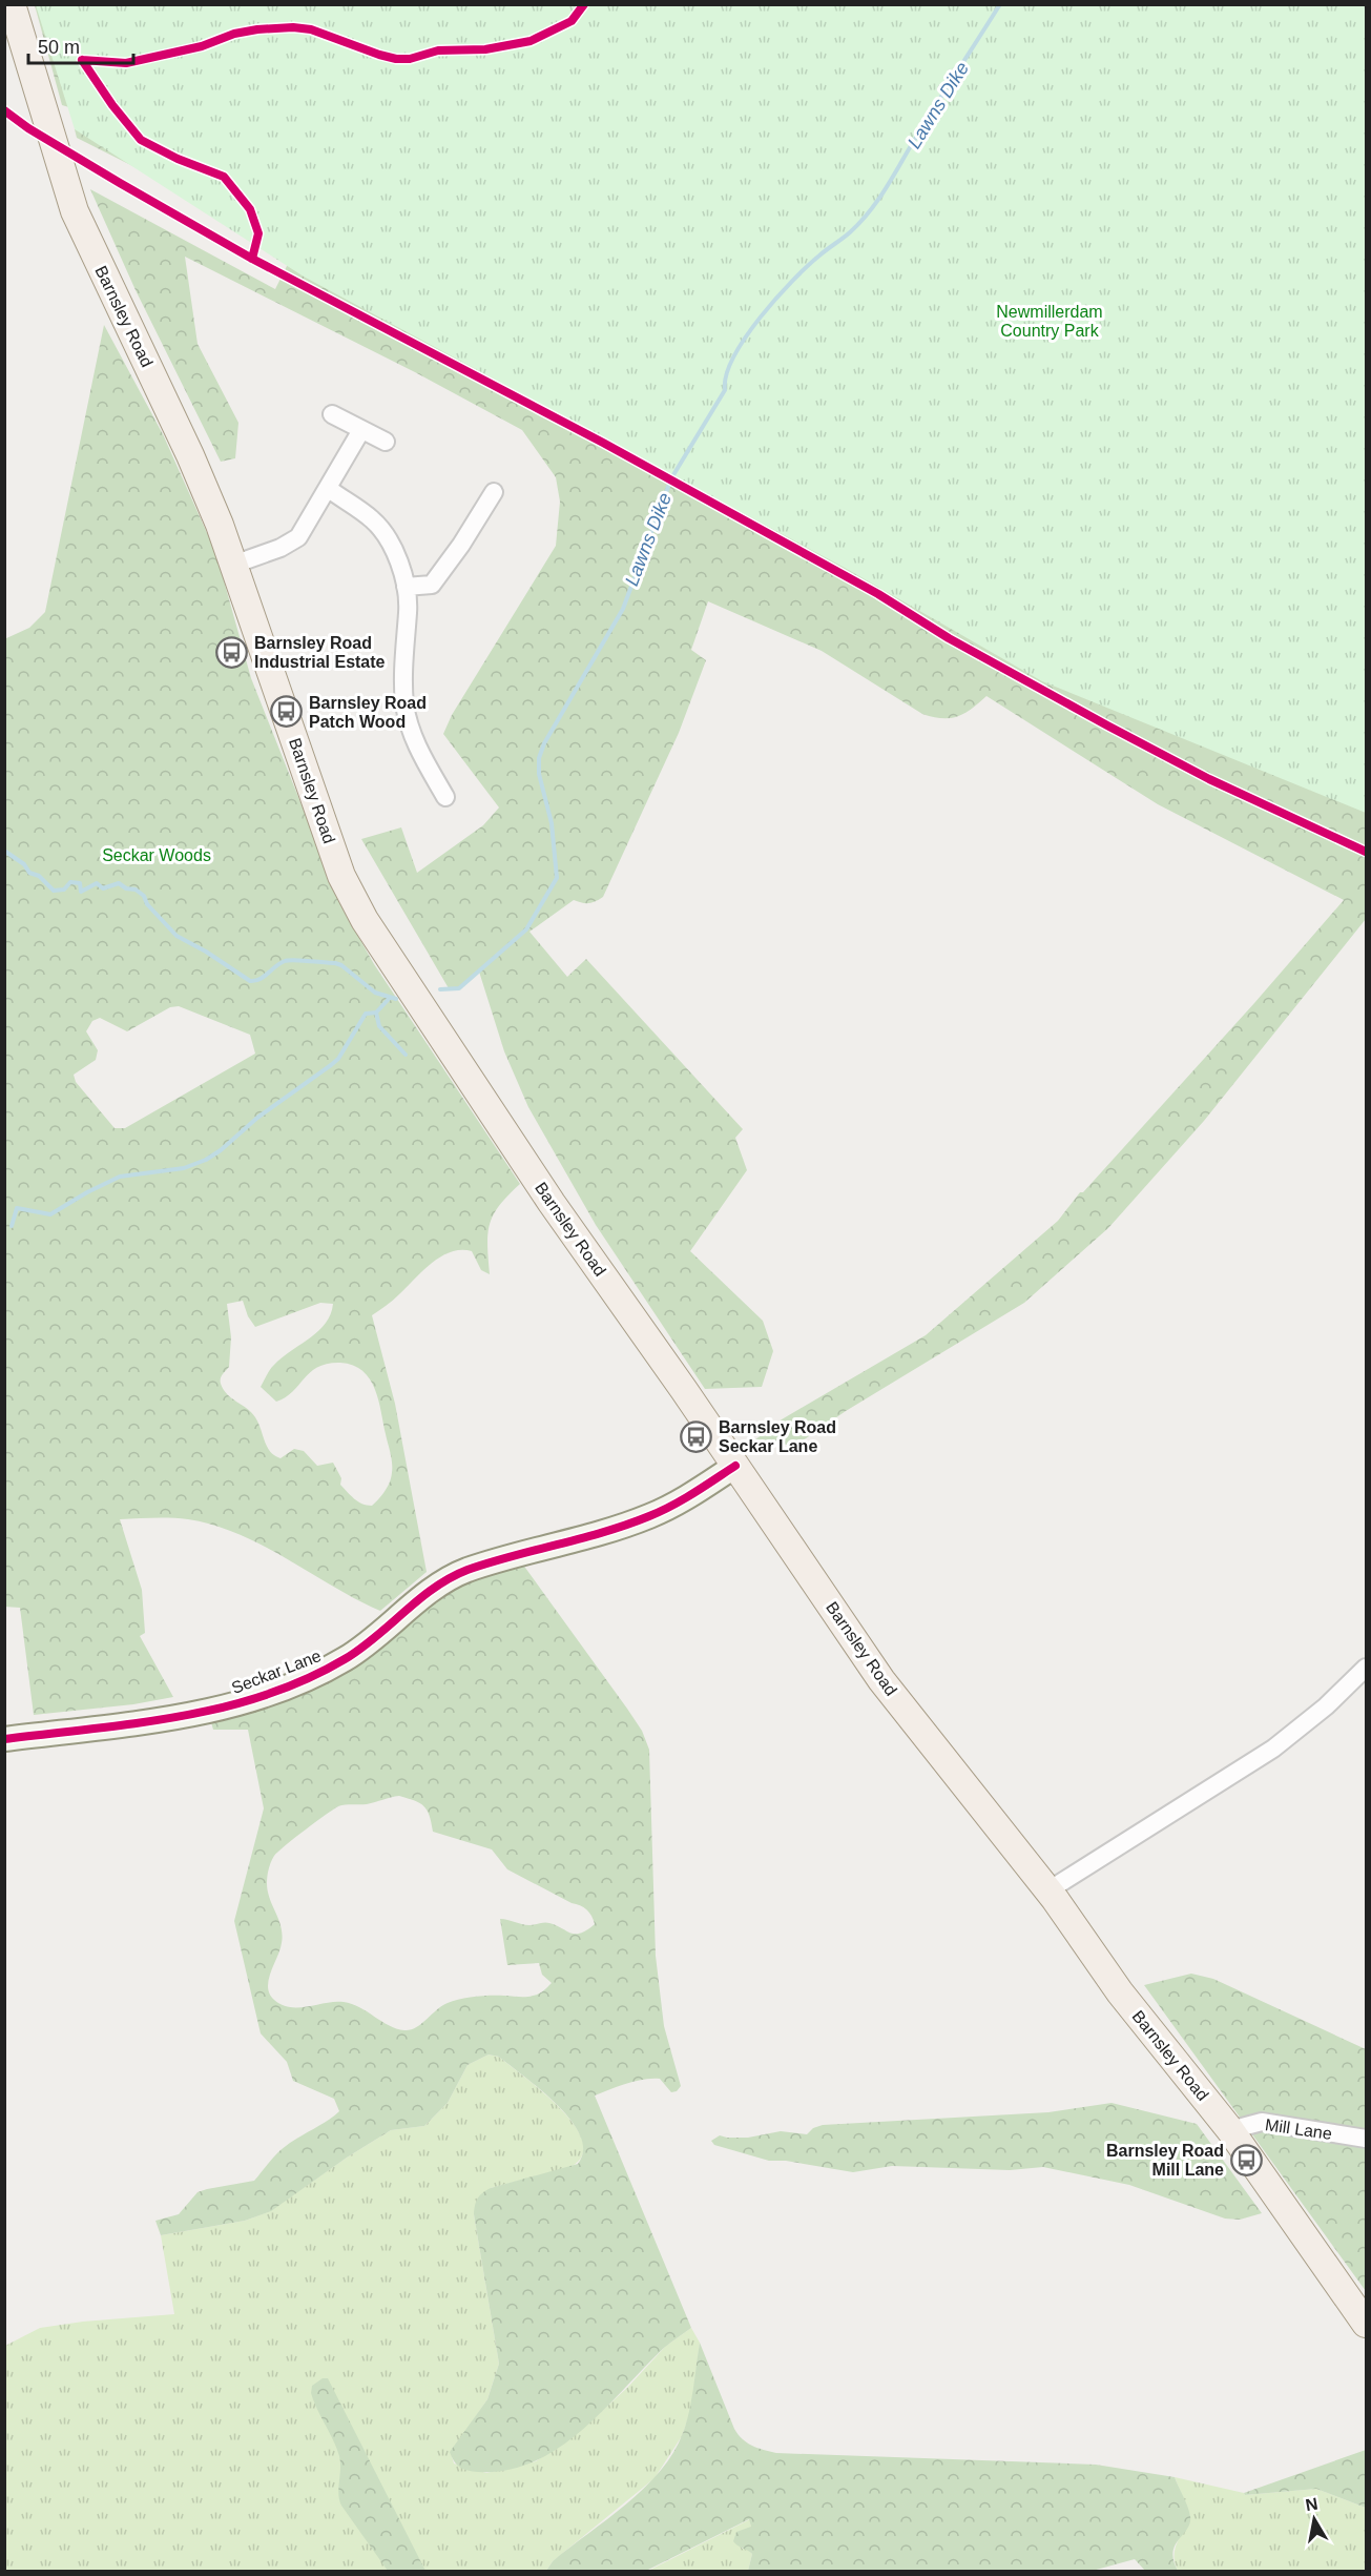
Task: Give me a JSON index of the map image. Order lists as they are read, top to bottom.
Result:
{
  "streets": {
    "main road": ["Barnsley Road"],
    "street": ["Seckar Lane", "Mill Lane"]
  },
  "crossings": [
    ["Barnsley Road", "Seckar Lane"],
    ["Barnsley Road", "Mill Lane"]
  ],
  "water": ["Lawns Dike"],
  "parks": ["Newmillerdam Country Park", "Seckar Woods"],
  "places": {
    "bus stop": [
      "Barnsley Road Industrial Estate",
      "Barnsley Road Patch Wood",
      "Barnsley Road Seckar Lane",
      "Barnsley Road Mill Lane"
    ]
  },
  "scale_bar": "50 m",
  "north": "top"
}
